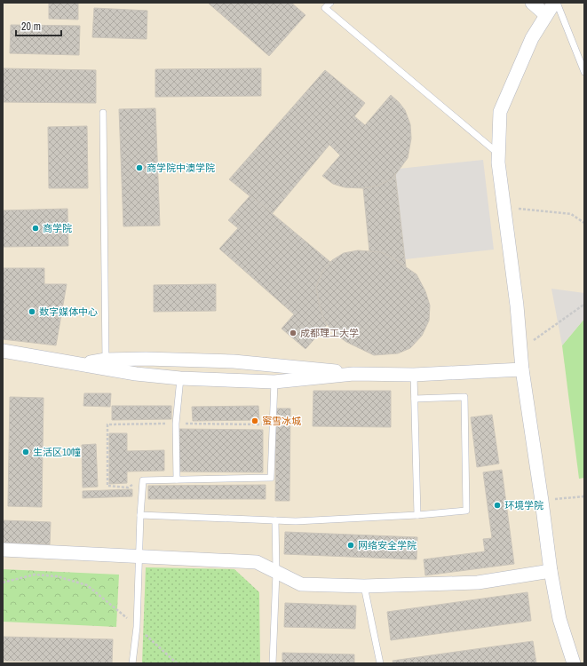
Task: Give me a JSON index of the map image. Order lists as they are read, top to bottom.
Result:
{
  "places": [
    "商学院中澳学院",
    "商学院",
    "数字媒体中心",
    "成都理工大学",
    "蜜雪冰城",
    "生活区10幢",
    "环境学院",
    "网络安全学院"
  ],
  "scale_bar": "20 m"
}
